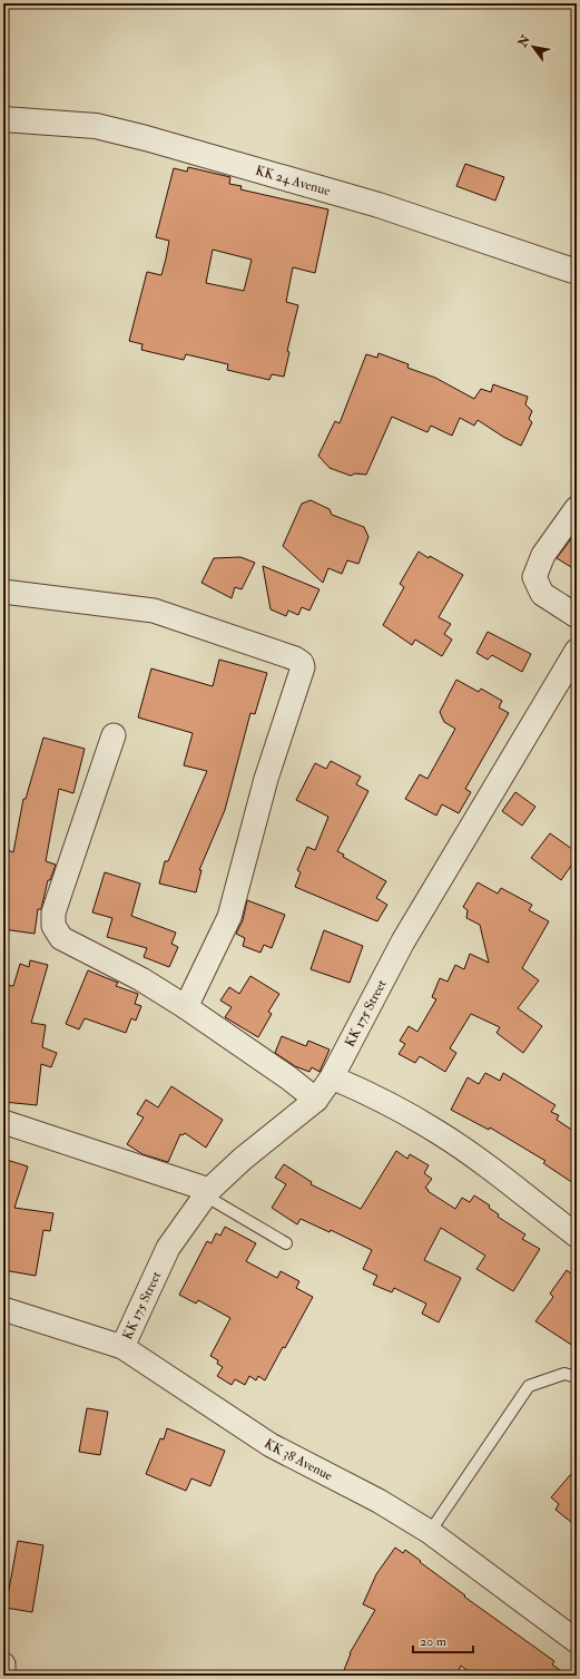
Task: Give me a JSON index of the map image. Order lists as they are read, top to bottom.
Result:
{
  "streets": {
    "street": ["KK 24 Avenue", "KK 175 Street", "KK 38 Avenue"]
  },
  "crossings": [
    ["KK 175 Street", "KK 38 Avenue"]
  ],
  "scale_bar": "20 m",
  "north": "top left"
}
